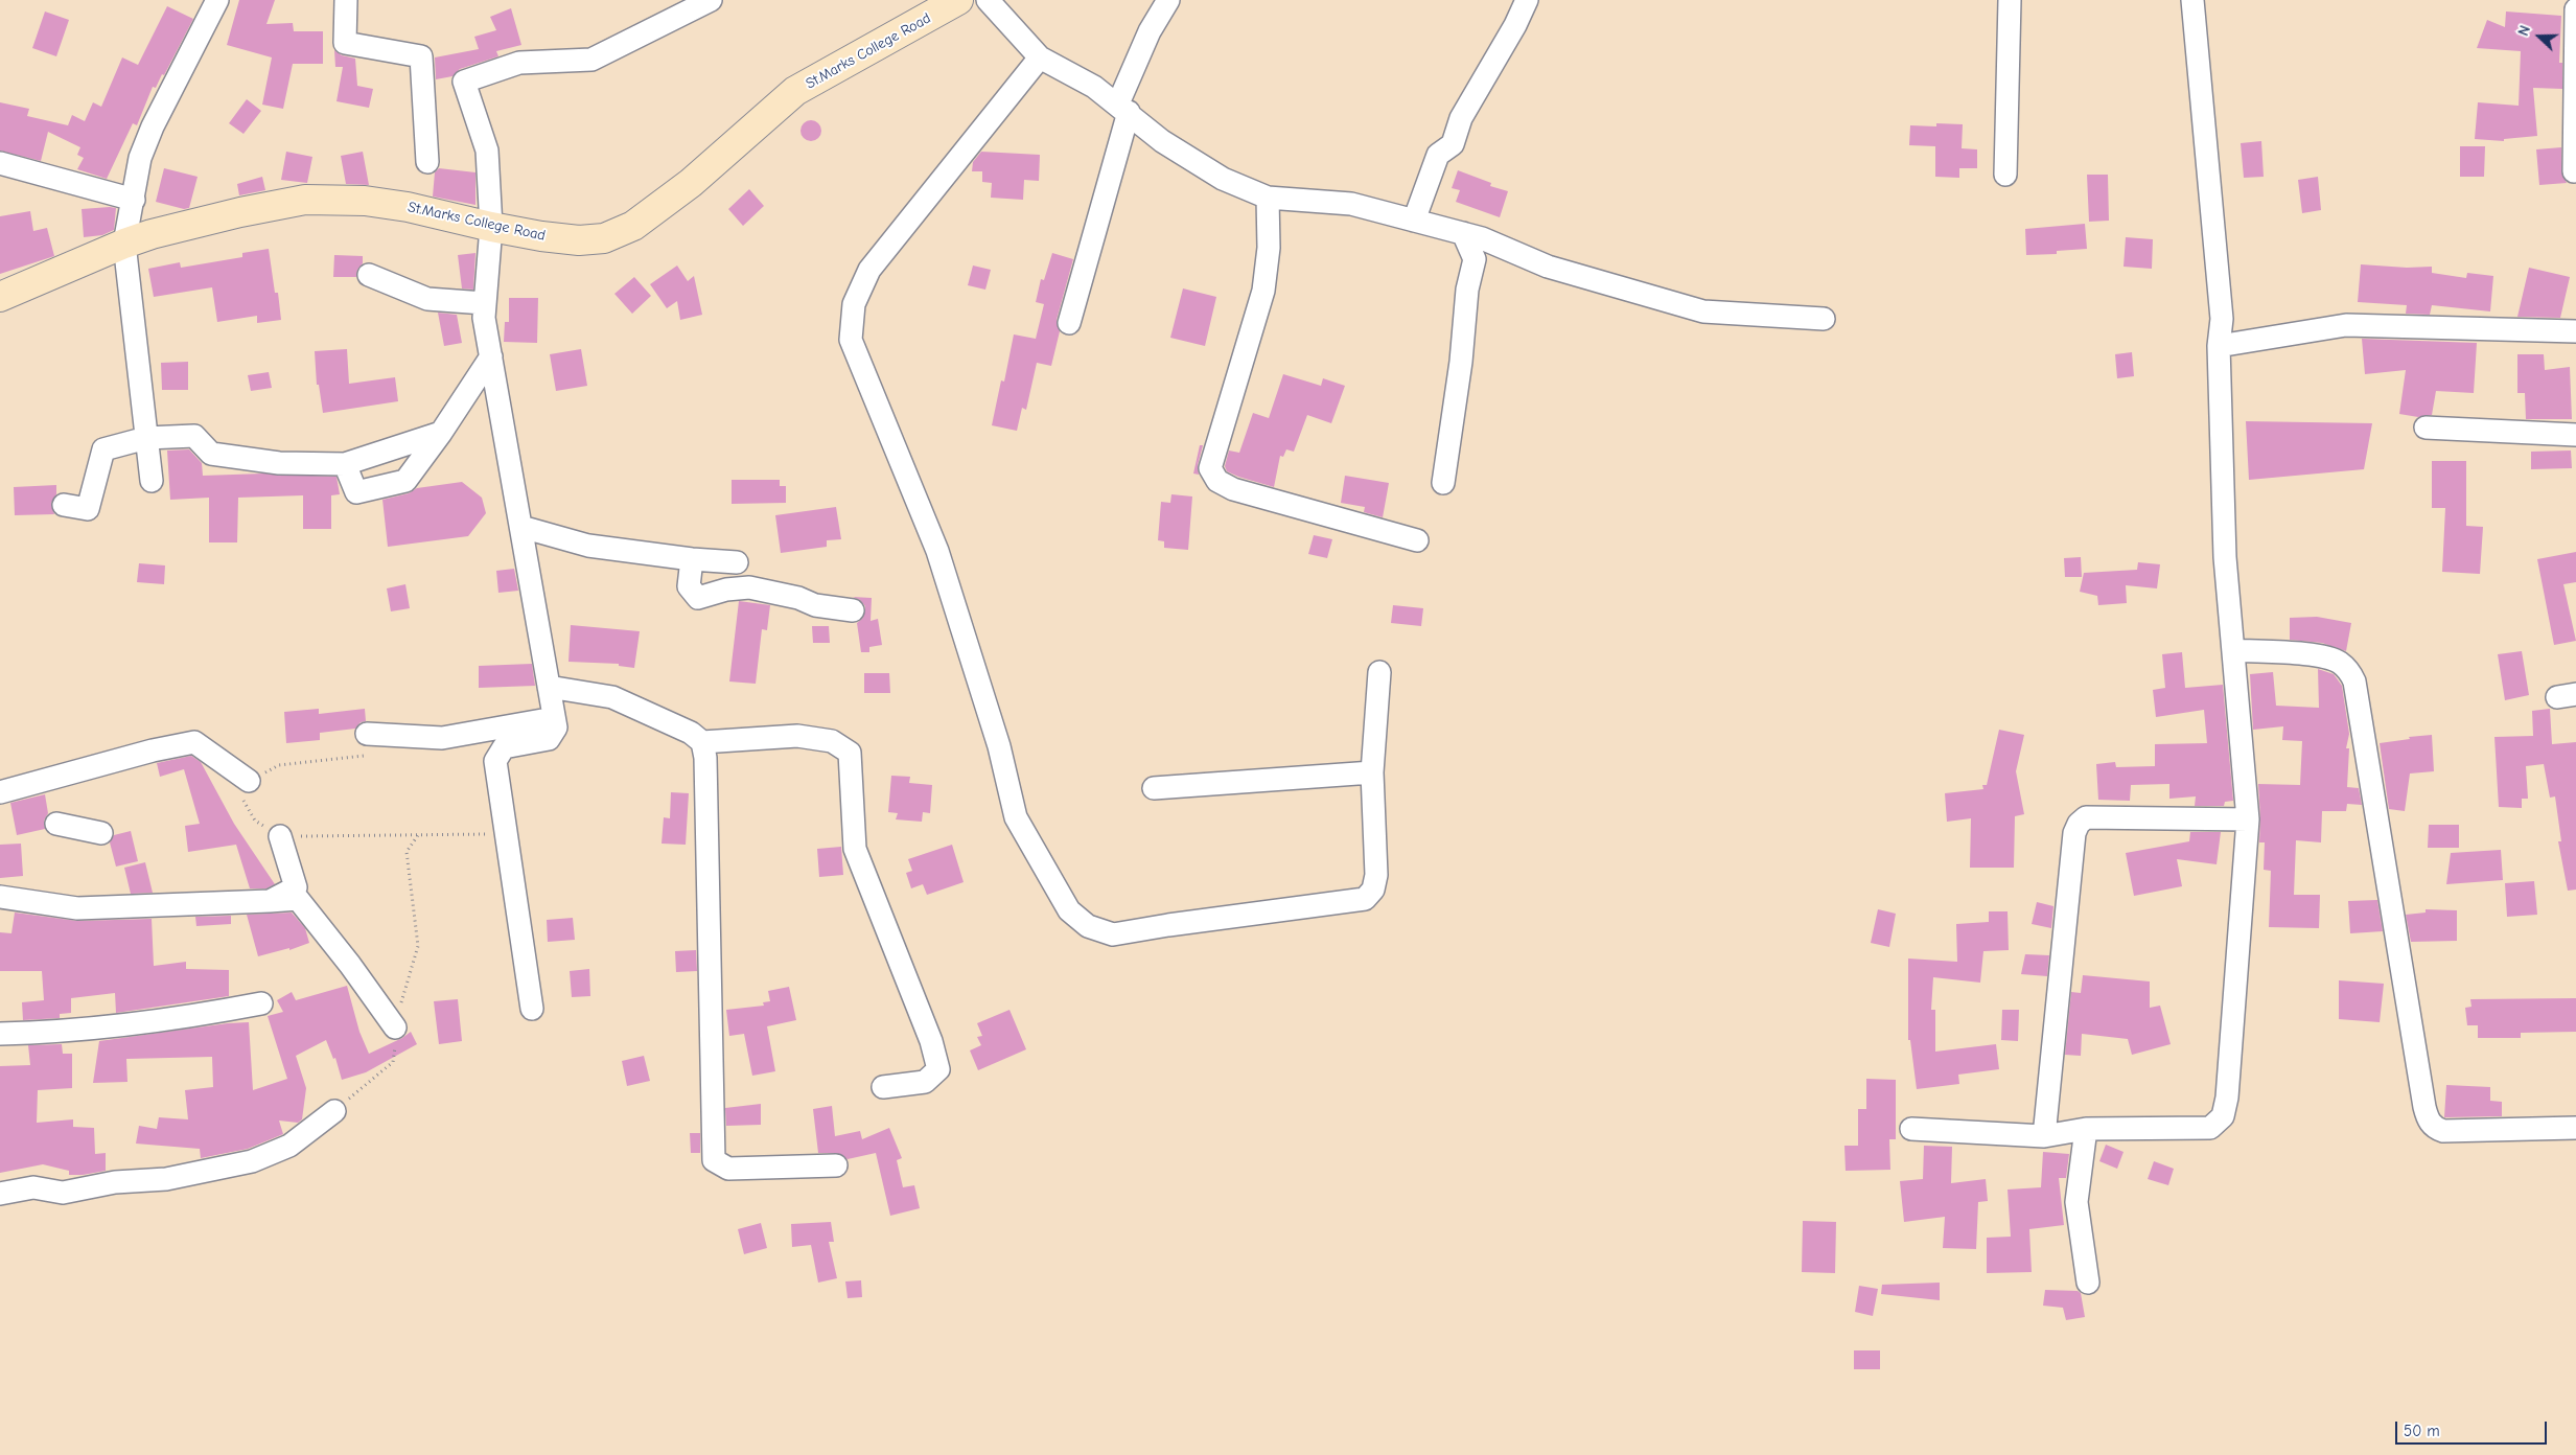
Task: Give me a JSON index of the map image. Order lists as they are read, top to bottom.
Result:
{
  "streets": {
    "main road": ["St.Marks College Road"]
  },
  "scale_bar": "50 m",
  "north": "left"
}
